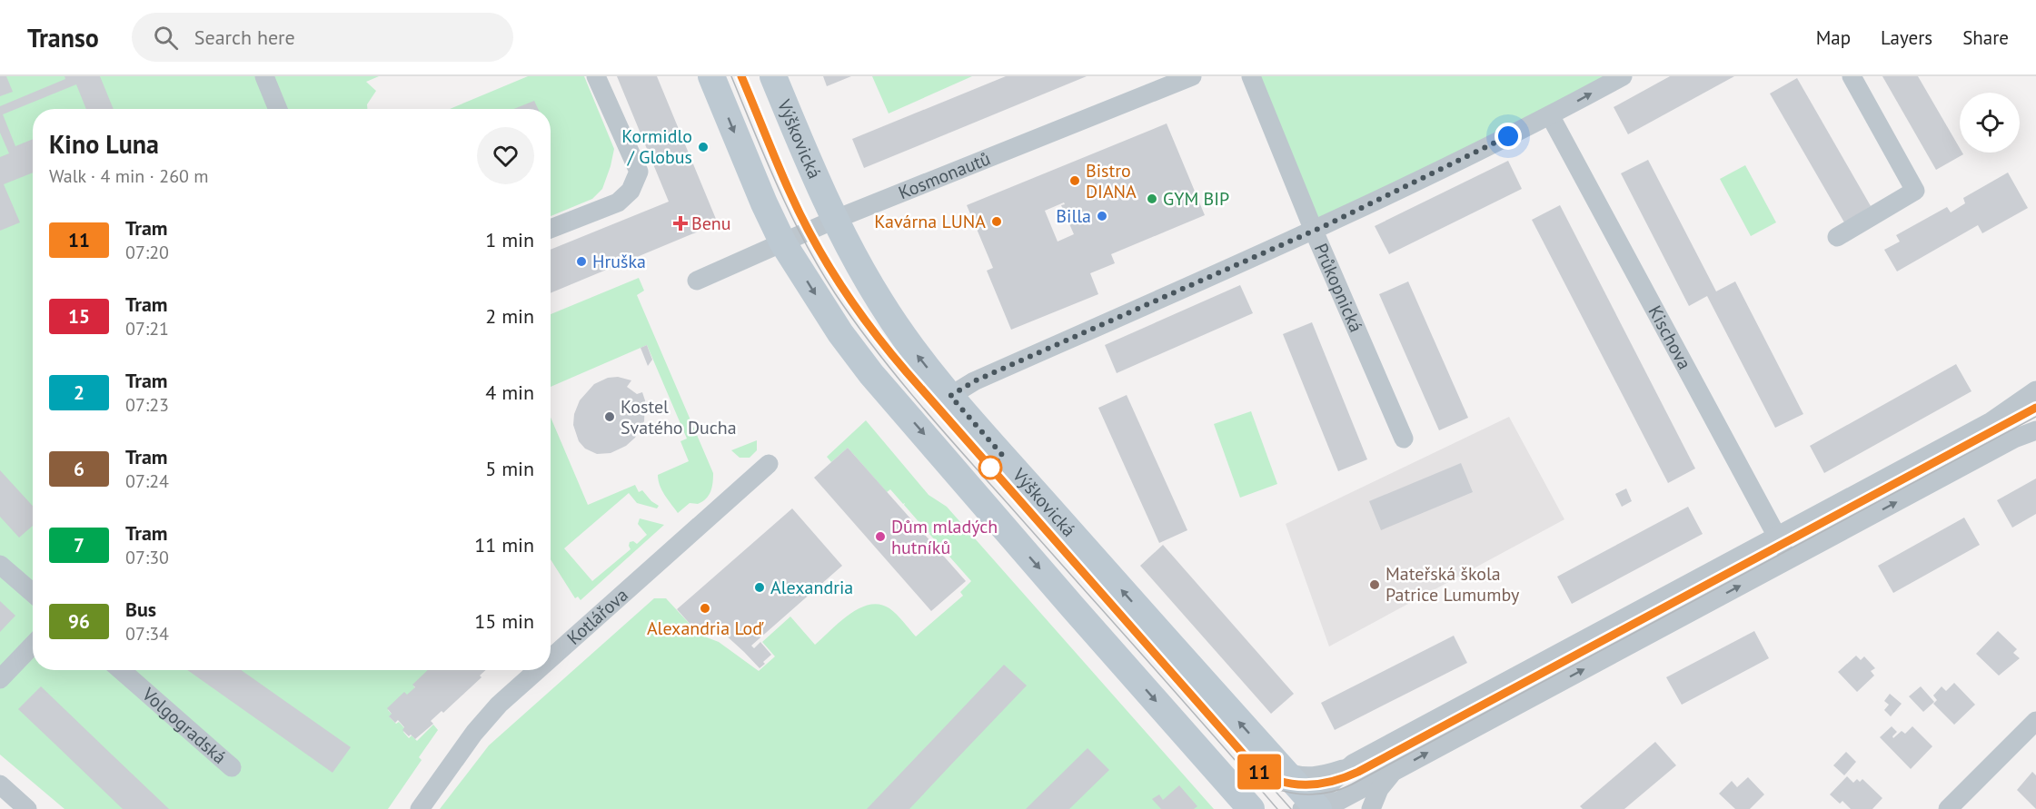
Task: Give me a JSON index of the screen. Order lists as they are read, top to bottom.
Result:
{
  "streets": {
    "street": [
      "Výškovická",
      "Kosmonautů",
      "Průkopnická",
      "Kischova",
      "Kotlářova",
      "Volgogradská"
    ]
  },
  "crossings": [
    ["Výškovická", "Kosmonautů"]
  ],
  "places": {
    "other": [
      "Kormidlo / Globus",
      "Bistro DIANA",
      "GYM BIP",
      "Billa",
      "Kavárna LUNA",
      "Hruška",
      "Kostel Svatého Ducha",
      "Dům mladých hutníků",
      "Mateřská škola Patrice Lumumby",
      "Alexandria",
      "Alexandria Loď"
    ],
    "health": ["Benu"]
  },
  "lines": ["tram line 11"],
  "page": {
    "header": "Transo",
    "search": "Search here",
    "nav": ["Map", "Layers", "Share"],
    "on_map": "11",
    "heading": ["Kino Luna", "Walk · 4 min · 260 m"],
    "list": [
      {
        "mark": "11",
        "name": "Tram",
        "note": "07:20",
        "value": "1 min"
      },
      {
        "mark": "15",
        "name": "Tram",
        "note": "07:21",
        "value": "2 min"
      },
      {
        "mark": "2",
        "name": "Tram",
        "note": "07:23",
        "value": "4 min"
      },
      {
        "mark": "6",
        "name": "Tram",
        "note": "07:24",
        "value": "5 min"
      },
      {
        "mark": "7",
        "name": "Tram",
        "note": "07:30",
        "value": "11 min"
      },
      {
        "mark": "96",
        "name": "Bus",
        "note": "07:34",
        "value": "15 min"
      }
    ]
  }
}
